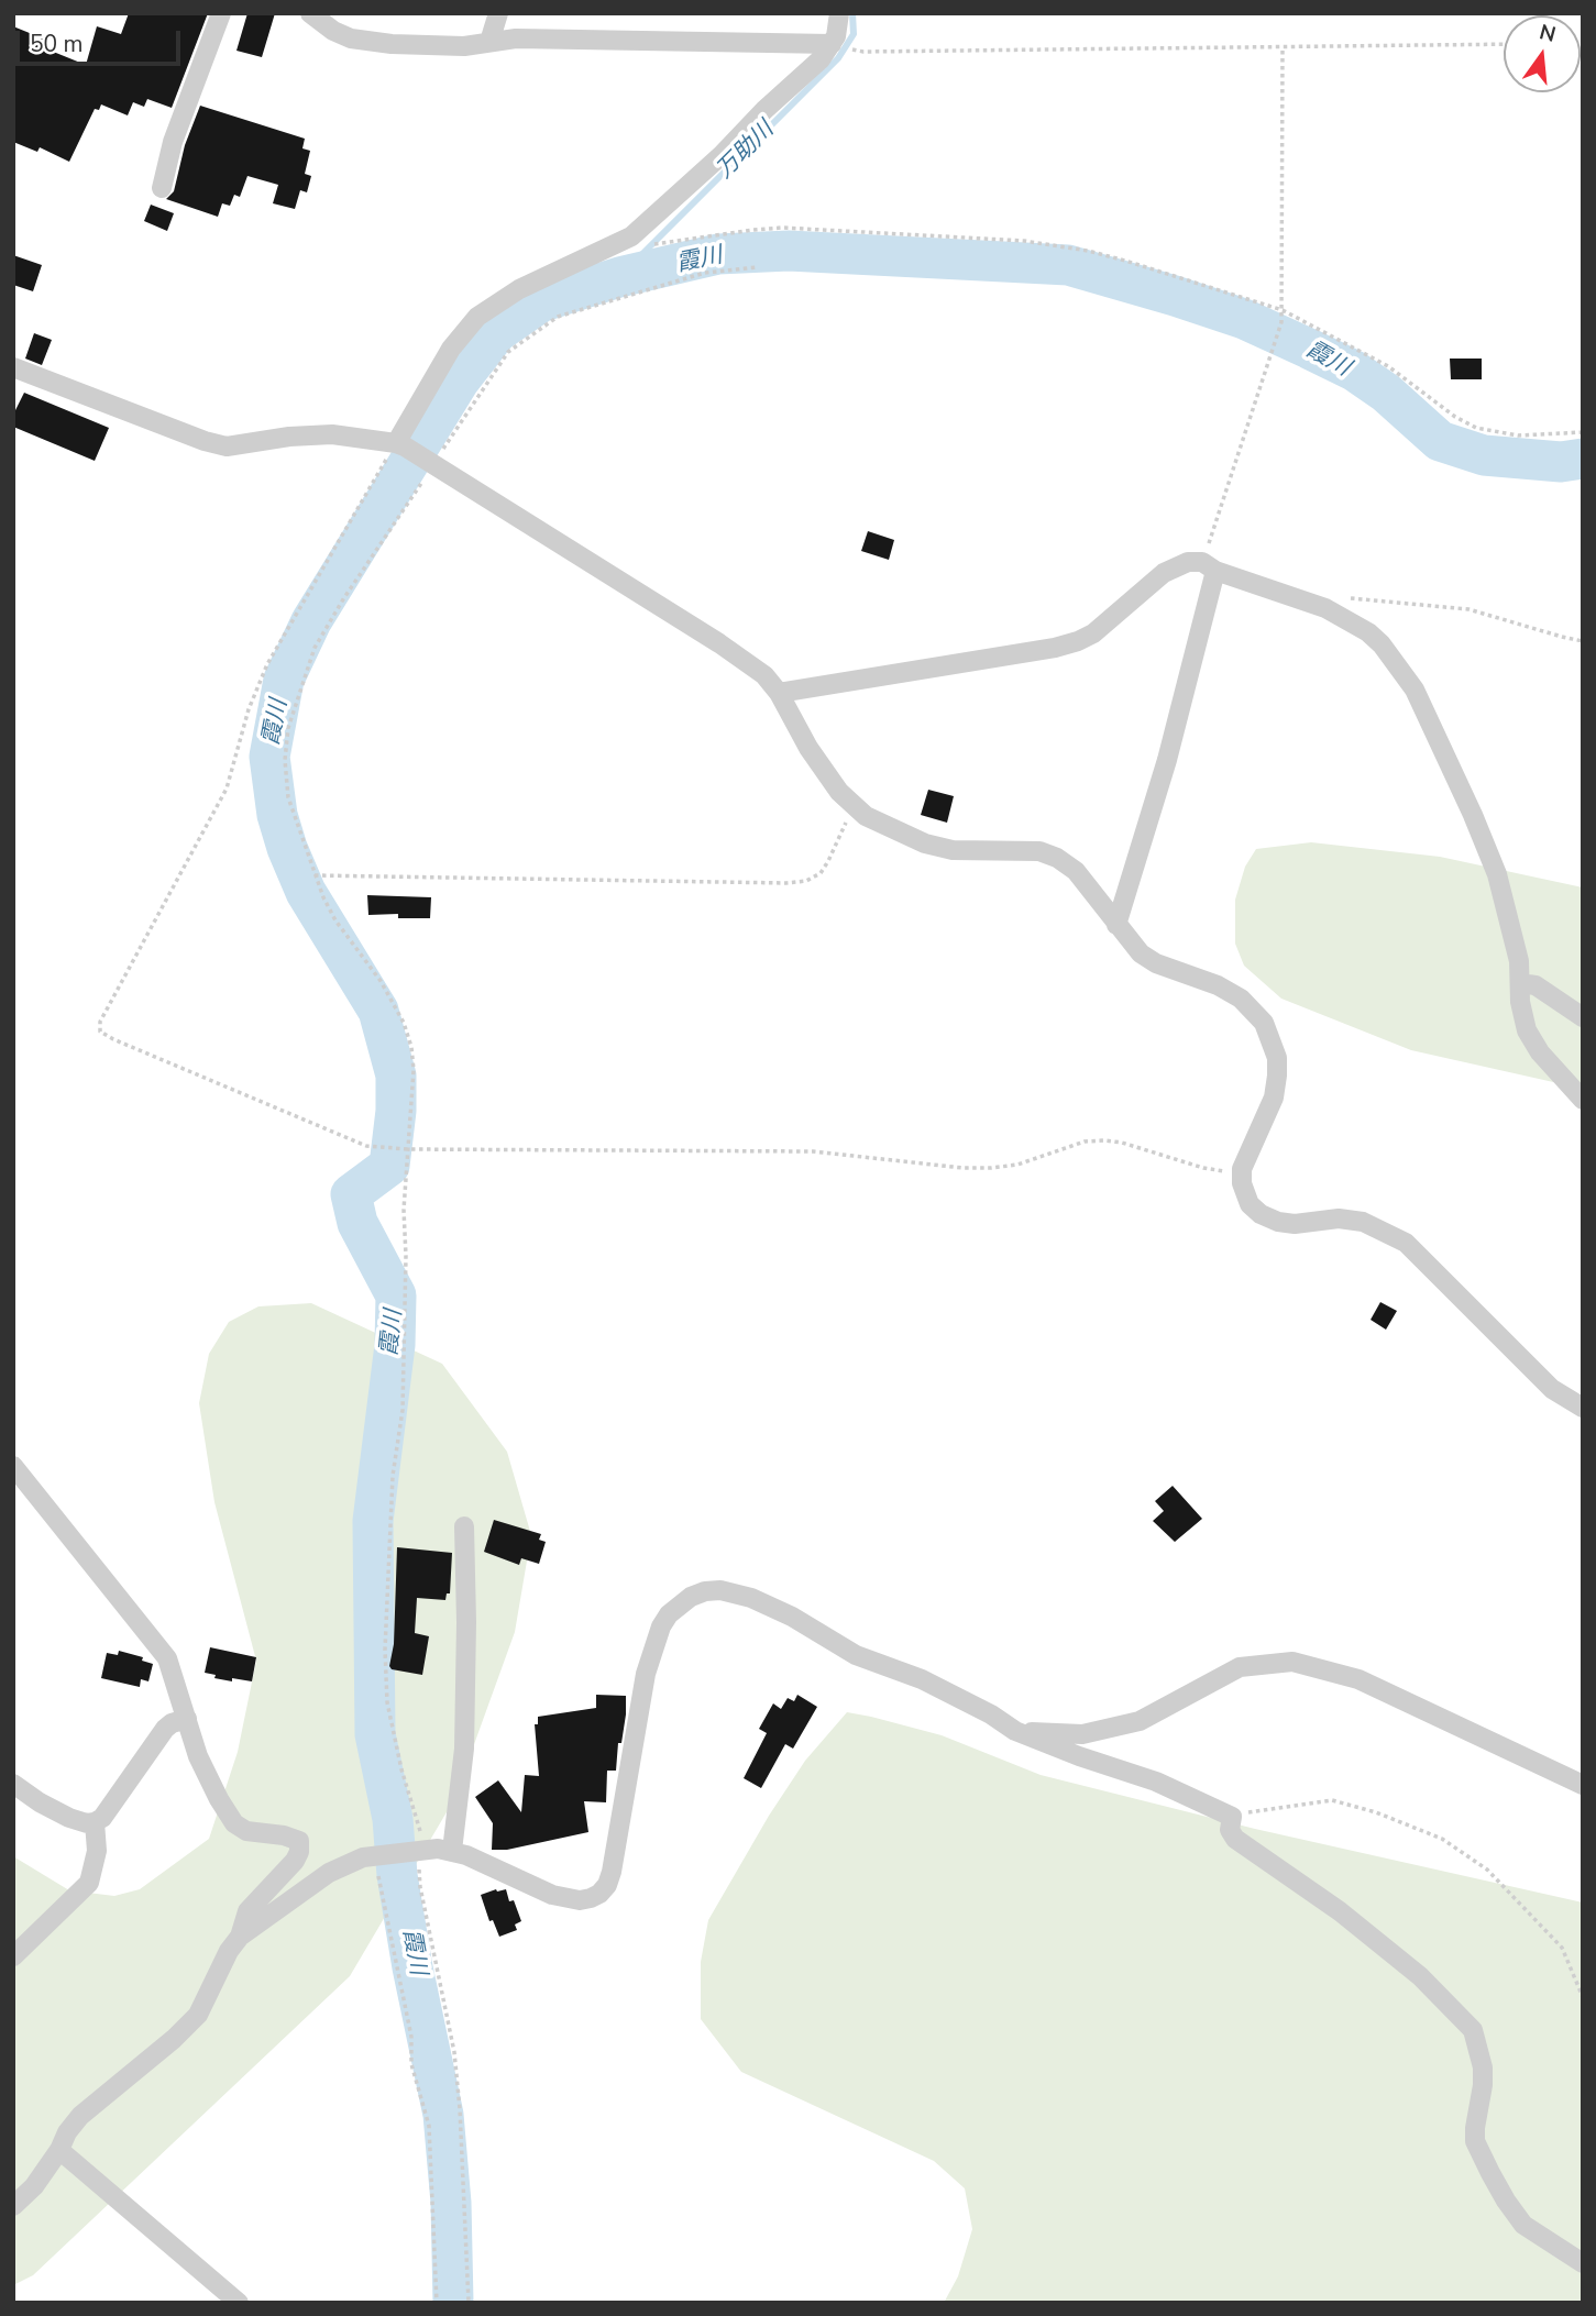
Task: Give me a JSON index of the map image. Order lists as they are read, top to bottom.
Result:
{
  "water": ["万助川", "霞川"],
  "scale_bar": "50 m",
  "north": "top"
}
